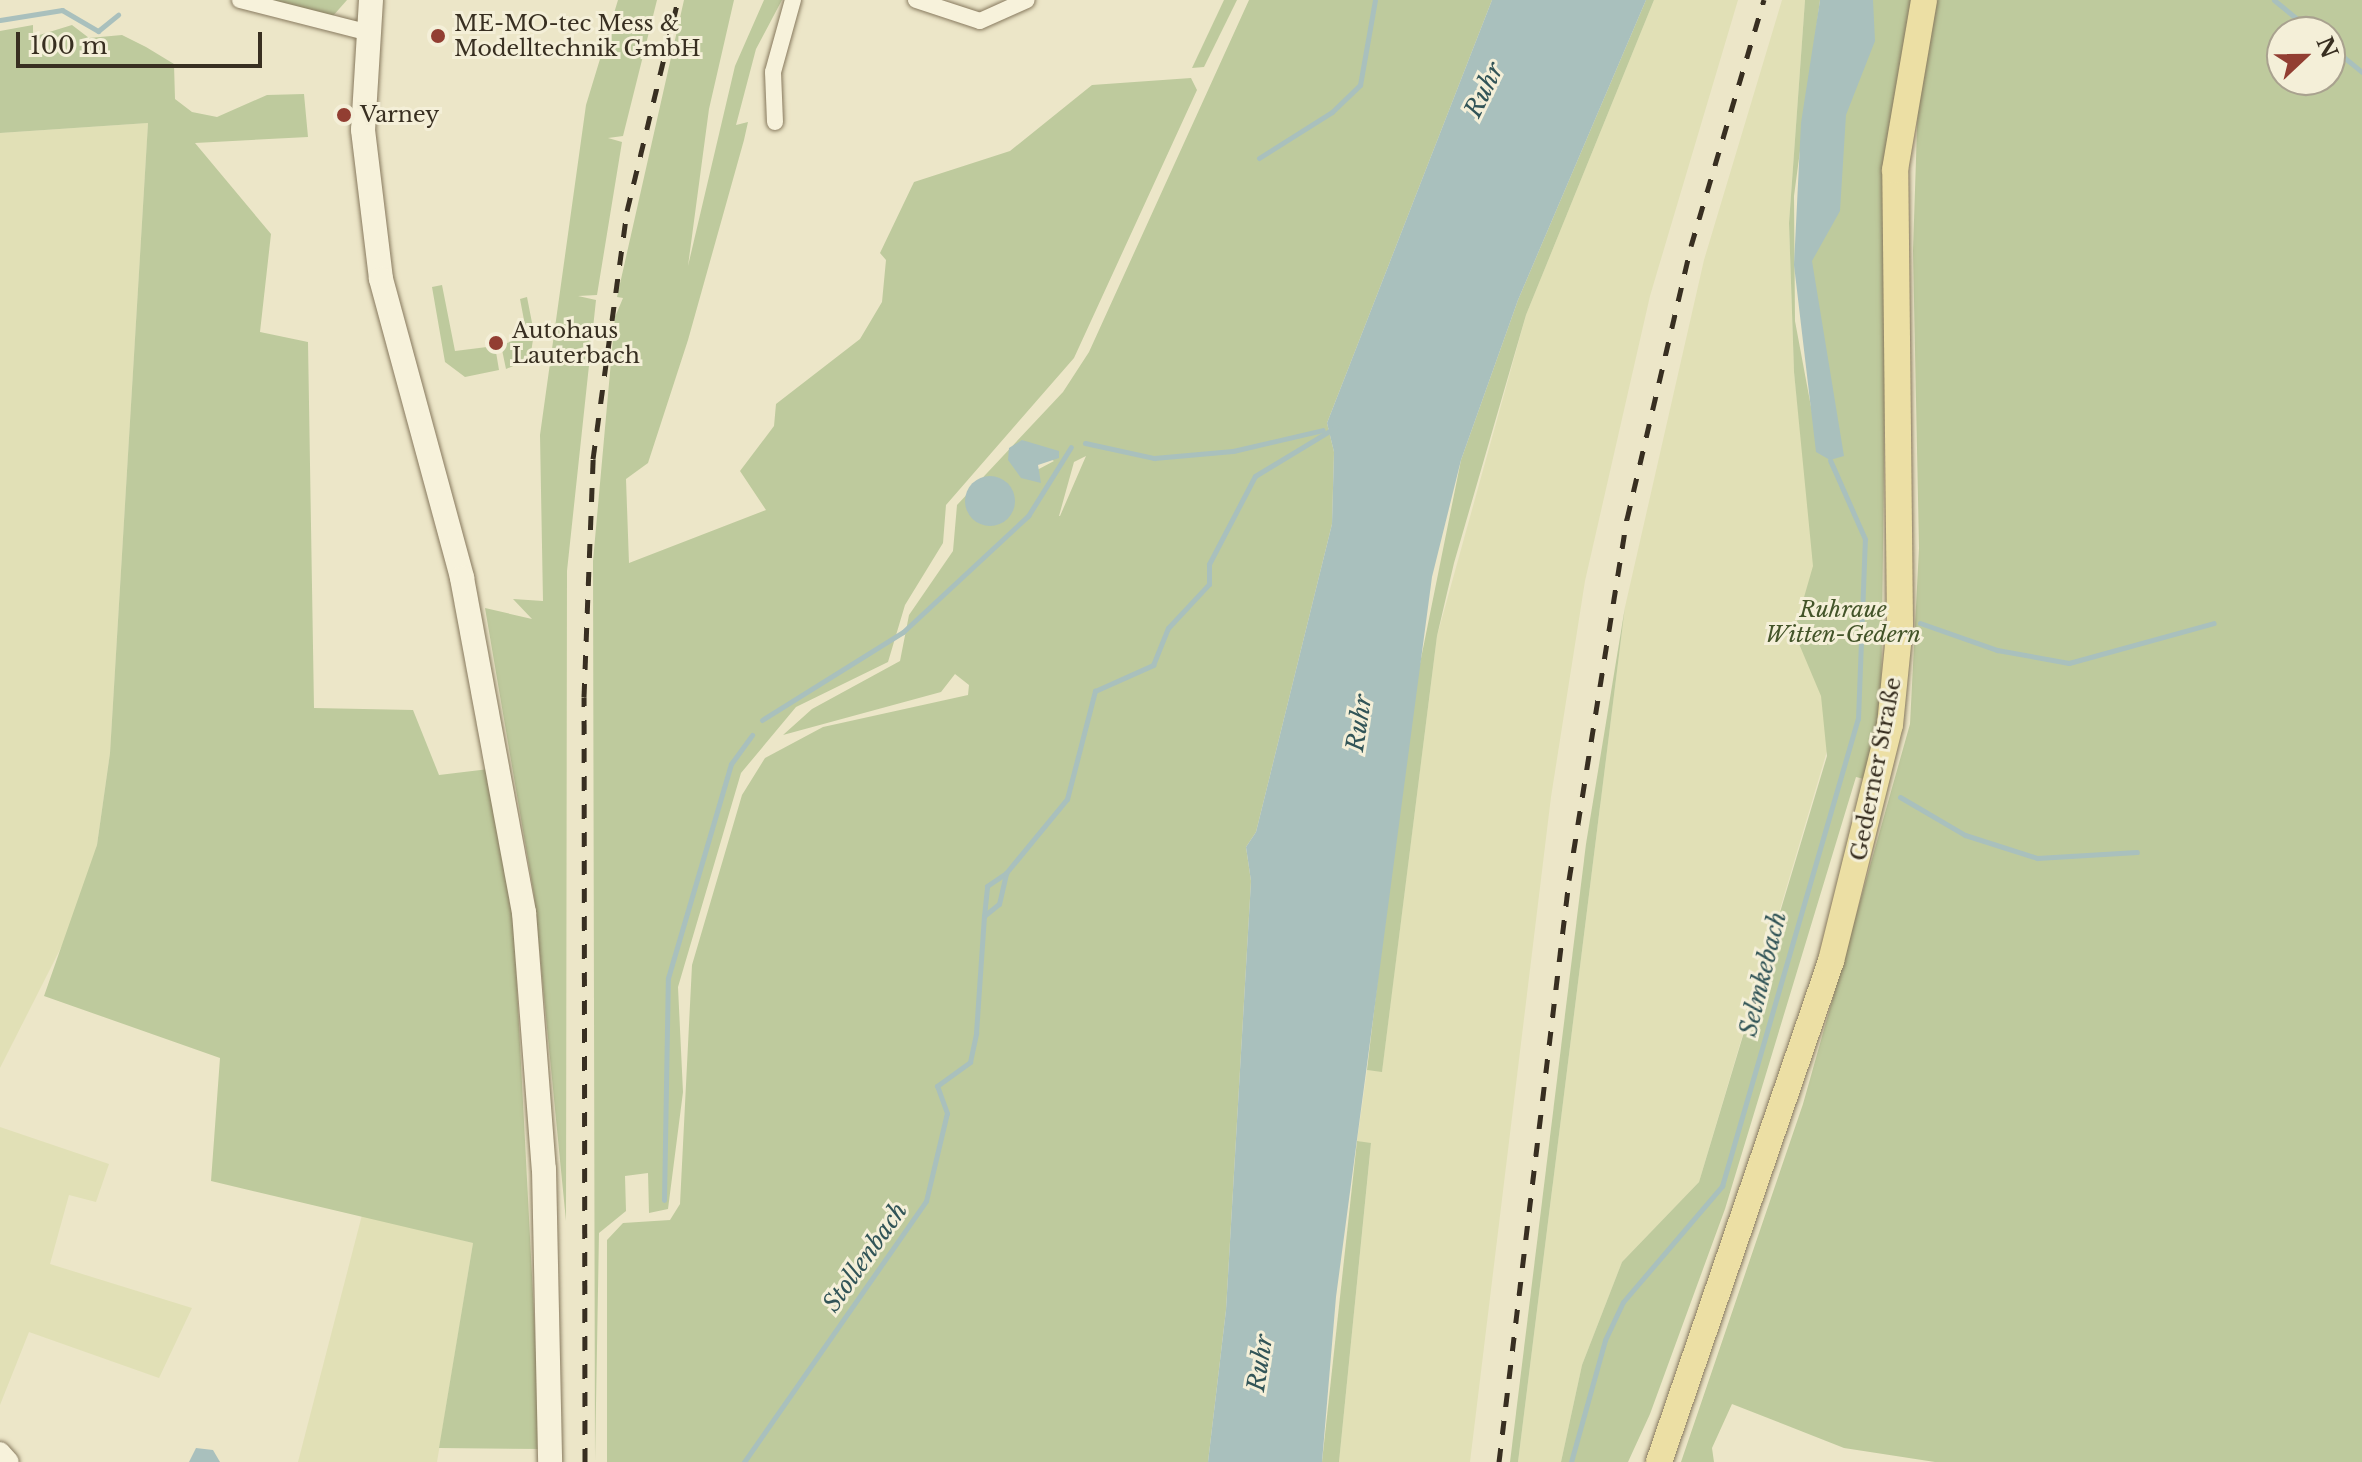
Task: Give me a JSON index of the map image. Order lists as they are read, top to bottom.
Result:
{
  "streets": {
    "main road": ["Gederner Straße"]
  },
  "water": ["Ruhr", "Selmkebach", "Stollenbach"],
  "parks": ["Ruhraue Witten-Gedern"],
  "places": ["ME-MO-tec Mess & Modelltechnik GmbH", "Varney", "Autohaus Lauterbach"],
  "scale_bar": "100 m",
  "north": "right"
}
